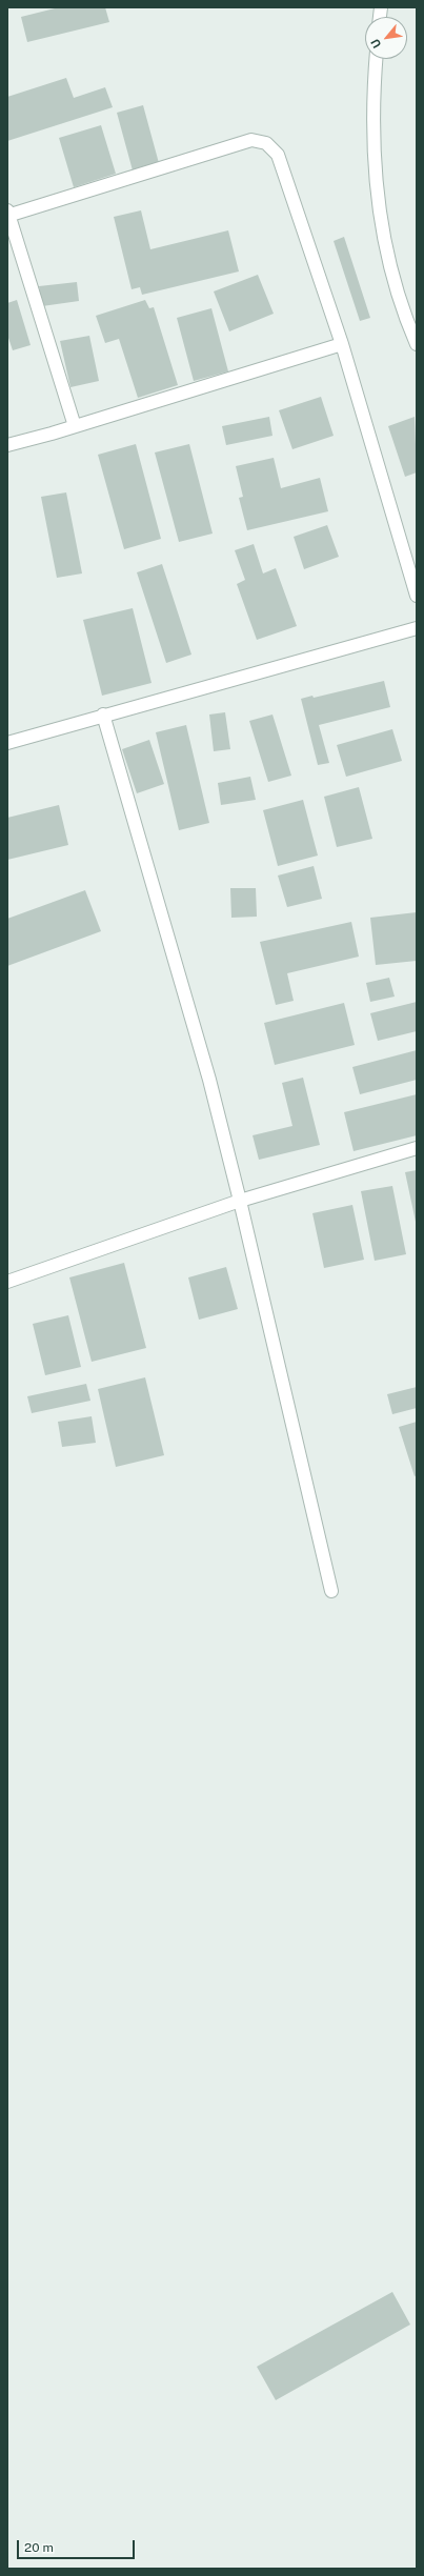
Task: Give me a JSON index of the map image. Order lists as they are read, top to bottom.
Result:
{
  "scale_bar": "20 m",
  "north": "bottom left"
}
